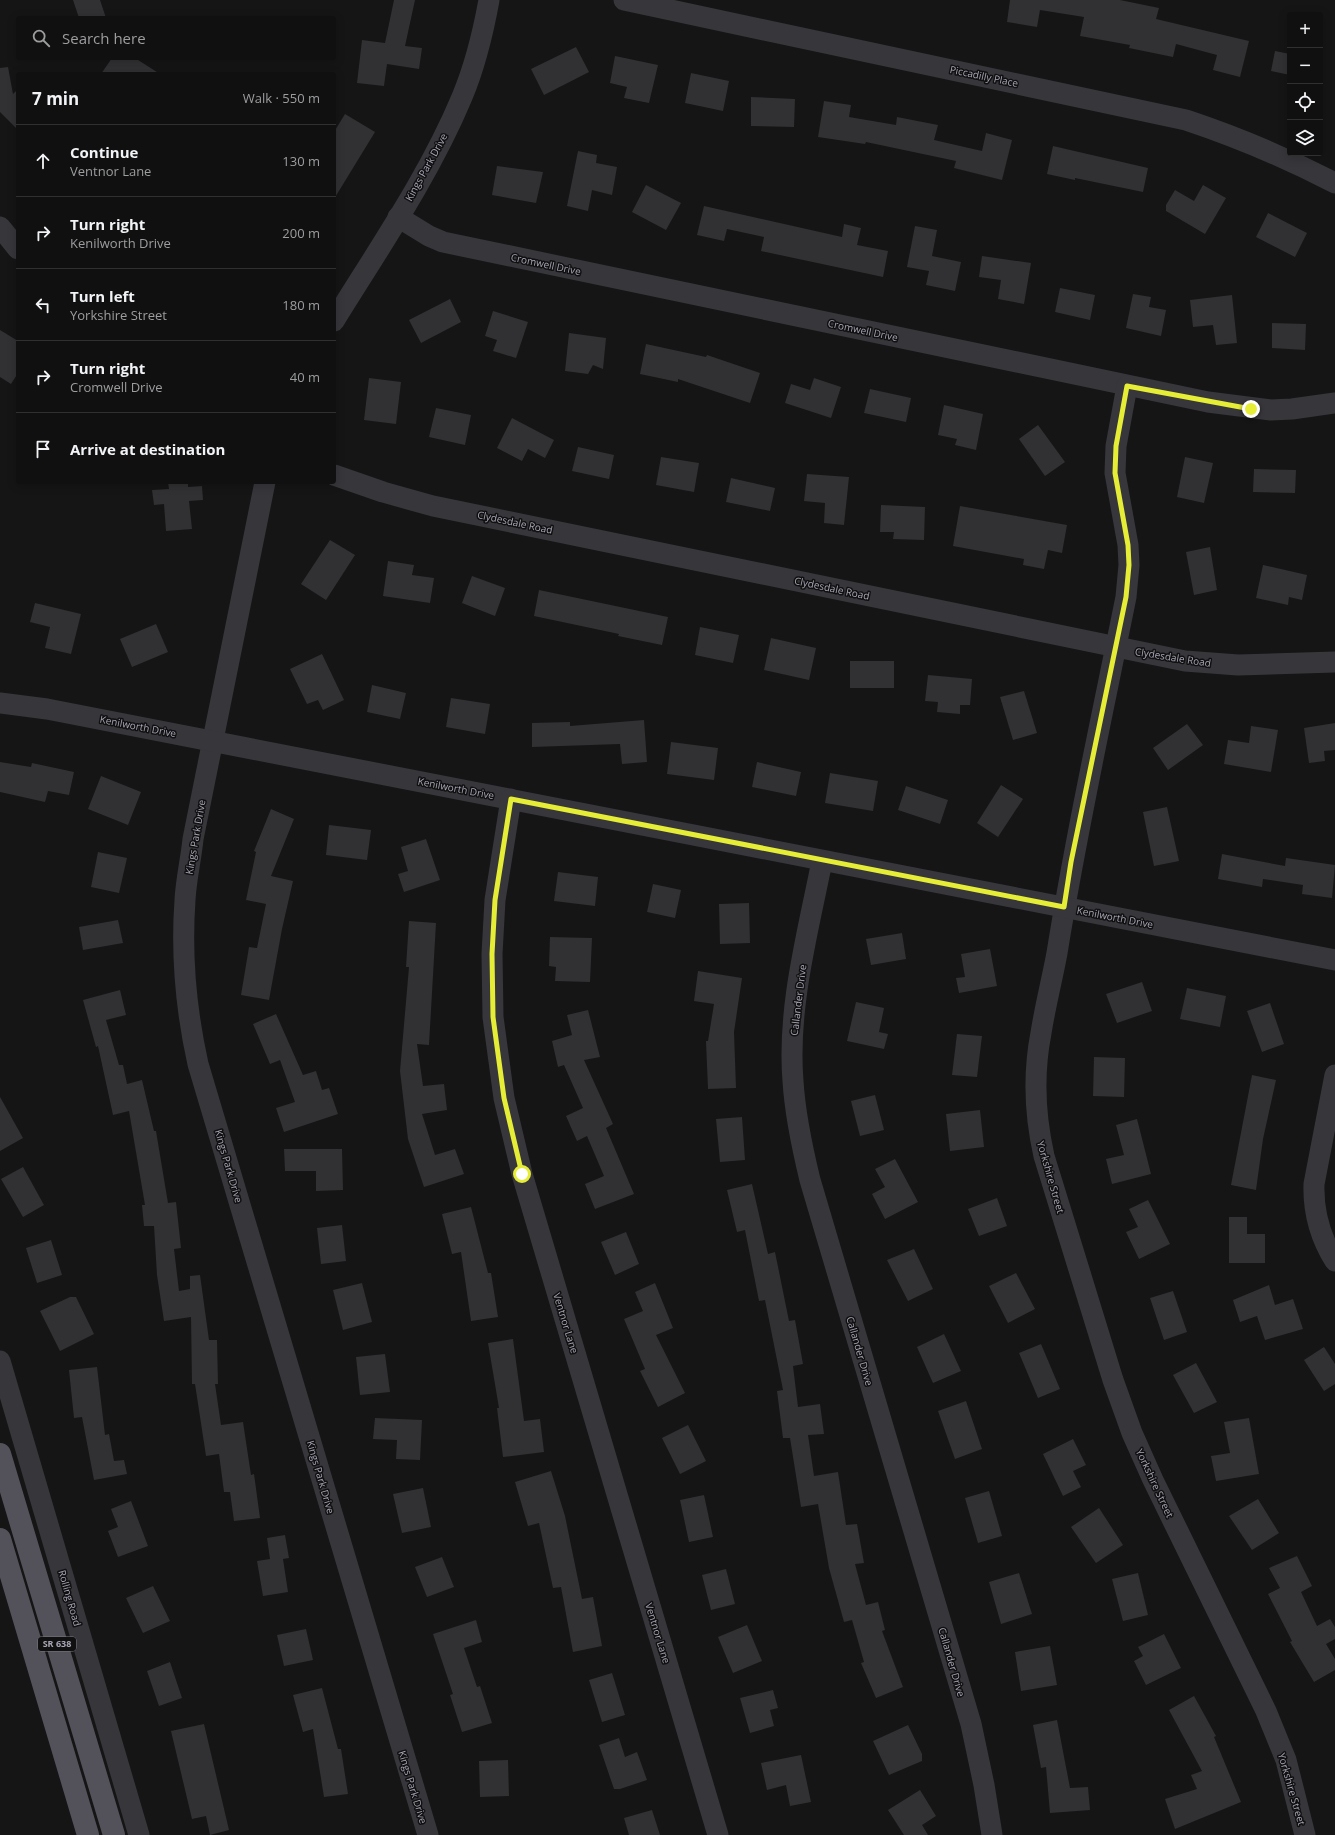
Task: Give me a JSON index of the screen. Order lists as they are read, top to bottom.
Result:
{
  "streets": {
    "main road": ["SR 638"],
    "street": [
      "Piccadilly Place",
      "Kings Park Drive",
      "Cromwell Drive",
      "Clydesdale Road",
      "Kenilworth Drive",
      "Callander Drive",
      "Yorkshire Street",
      "Ventnor Lane",
      "Rolling Road"
    ]
  },
  "crossings": [
    ["Kings Park Drive", "Cromwell Drive"],
    ["Kings Park Drive", "Kenilworth Drive"],
    ["Cromwell Drive", "Yorkshire Street"],
    ["Clydesdale Road", "Yorkshire Street"],
    ["Kenilworth Drive", "Callander Drive"],
    ["Kenilworth Drive", "Yorkshire Street"],
    ["Kenilworth Drive", "Ventnor Lane"]
  ],
  "page": {
    "map_buttons": ["+", "−"],
    "search": "Search here",
    "heading": ["7 min", "Walk · 550 m"],
    "list": [
      ["Continue", "Ventnor Lane", "130 m"],
      ["Turn right", "Kenilworth Drive", "200 m"],
      ["Turn left", "Yorkshire Street", "180 m"],
      ["Turn right", "Cromwell Drive", "40 m"],
      "Arrive at destination"
    ]
  }
}
